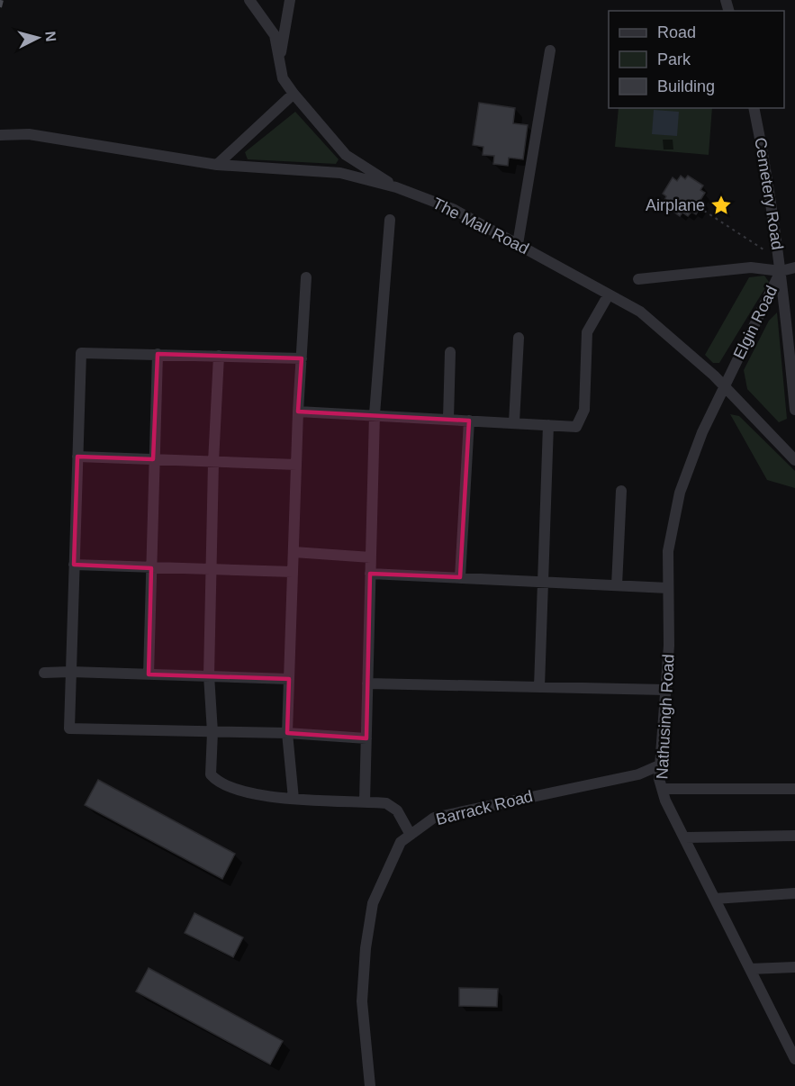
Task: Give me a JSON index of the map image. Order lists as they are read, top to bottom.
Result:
{
  "streets": {
    "street": [
      "Cemetery Road",
      "The Mall Road",
      "Elgin Road",
      "Nathusingh Road",
      "Barrack Road"
    ]
  },
  "crossings": [
    ["Cemetery Road", "Elgin Road"],
    ["The Mall Road", "Elgin Road"],
    ["The Mall Road", "Nathusingh Road"],
    ["Elgin Road", "Nathusingh Road"],
    ["Nathusingh Road", "Barrack Road"]
  ],
  "places": {
    "place": ["Airplane"]
  },
  "legend": ["Road", "Park", "Building"],
  "north": "right"
}
